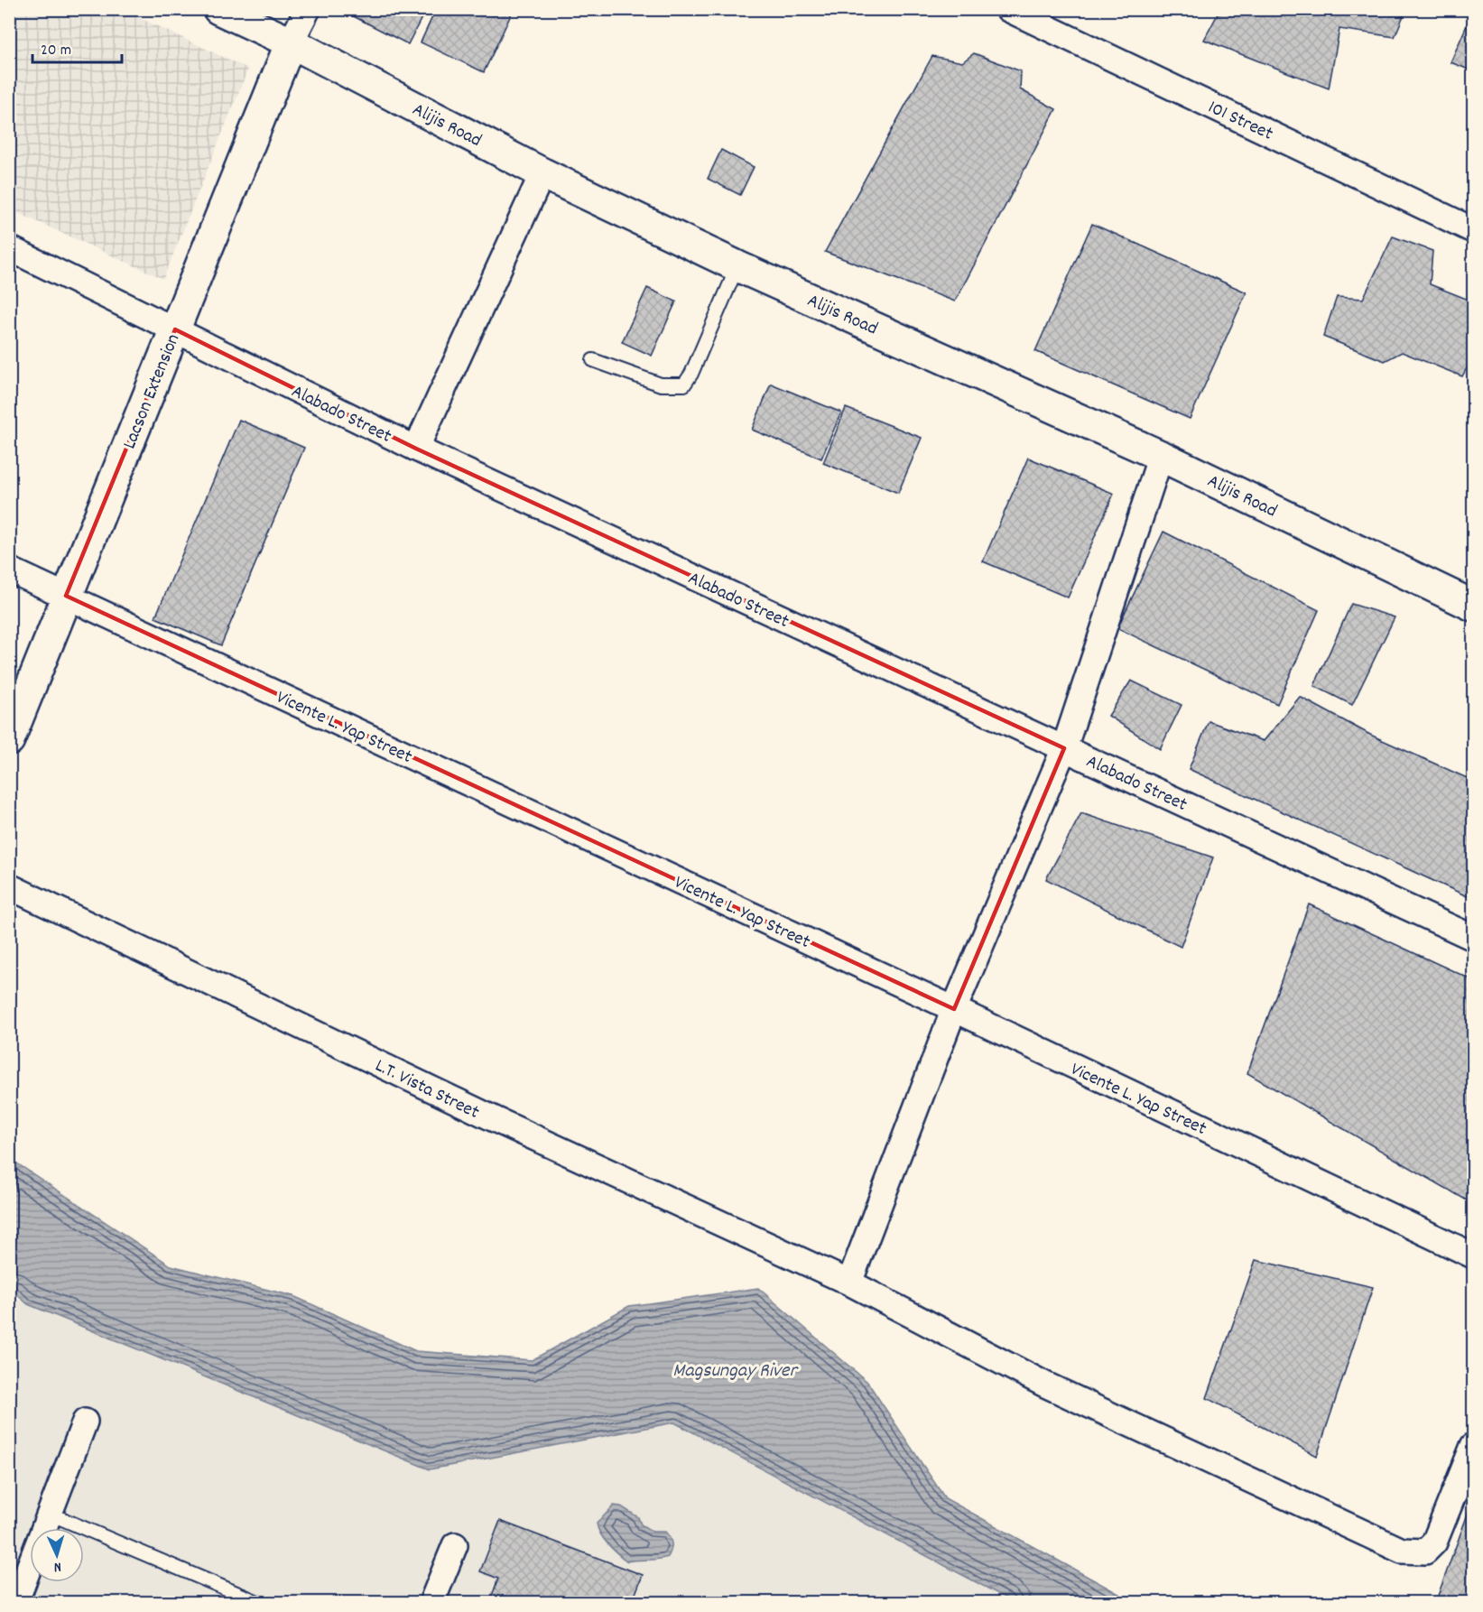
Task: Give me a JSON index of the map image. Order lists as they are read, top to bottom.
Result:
{
  "streets": {
    "main road": ["Alijis Road", "Lacson Extension"],
    "street": [
      "101 Street",
      "Alabado Street",
      "Vicente L. Yap Street",
      "L.T. Vista Street"
    ]
  },
  "crossings": [
    ["Alijis Road", "Lacson Extension"],
    ["Lacson Extension", "Alabado Street"],
    ["Lacson Extension", "Vicente L. Yap Street"]
  ],
  "water": ["Magsungay River"],
  "scale_bar": "20 m",
  "north": "bottom"
}
